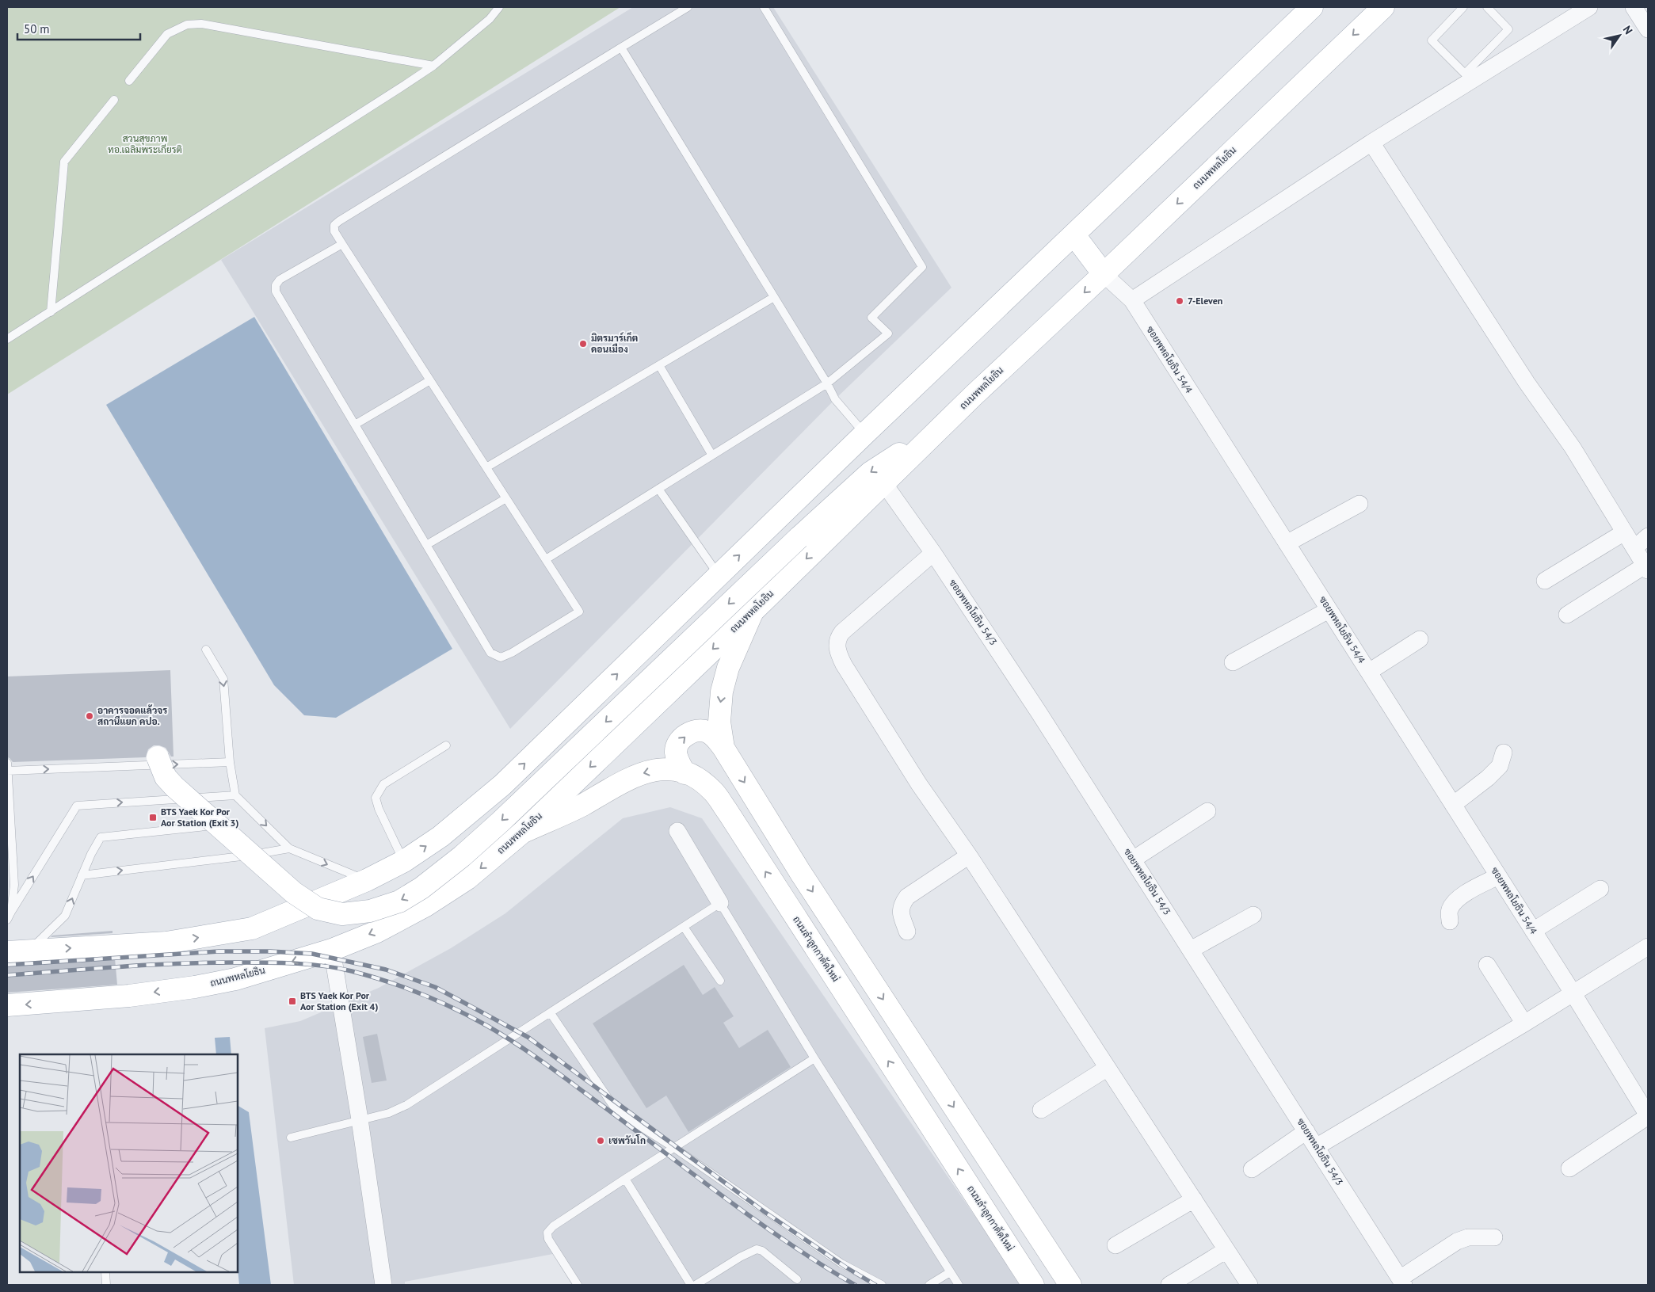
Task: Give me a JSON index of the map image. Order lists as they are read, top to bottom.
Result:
{
  "streets": {
    "main road": ["ถนนพหลโยธิน", "ถนนลำลูกกาตัดใหม่"],
    "street": ["ซอยพหลโยธิน 54/4", "ซอยพหลโยธิน 54/3"]
  },
  "crossings": [
    ["ถนนพหลโยธิน", "ซอยพหลโยธิน 54/4"],
    ["ถนนพหลโยธิน", "ซอยพหลโยธิน 54/3"],
    ["ถนนพหลโยธิน", "ถนนลำลูกกาตัดใหม่"]
  ],
  "parks": ["สวนสุขภาพ ทอ.เฉลิมพระเกียรติ"],
  "places": {
    "other": [
      "7-Eleven",
      "มิตรมาร์เก็ต ดอนเมือง",
      "อาคารจอดแล้วจร สถานีแยก คปอ.",
      "เซพวันโก"
    ],
    "transit": ["BTS Yaek Kor Por Aor Station (Exit 3)", "BTS Yaek Kor Por Aor Station (Exit 4)"]
  },
  "scale_bar": "50 m",
  "north": "top right"
}
